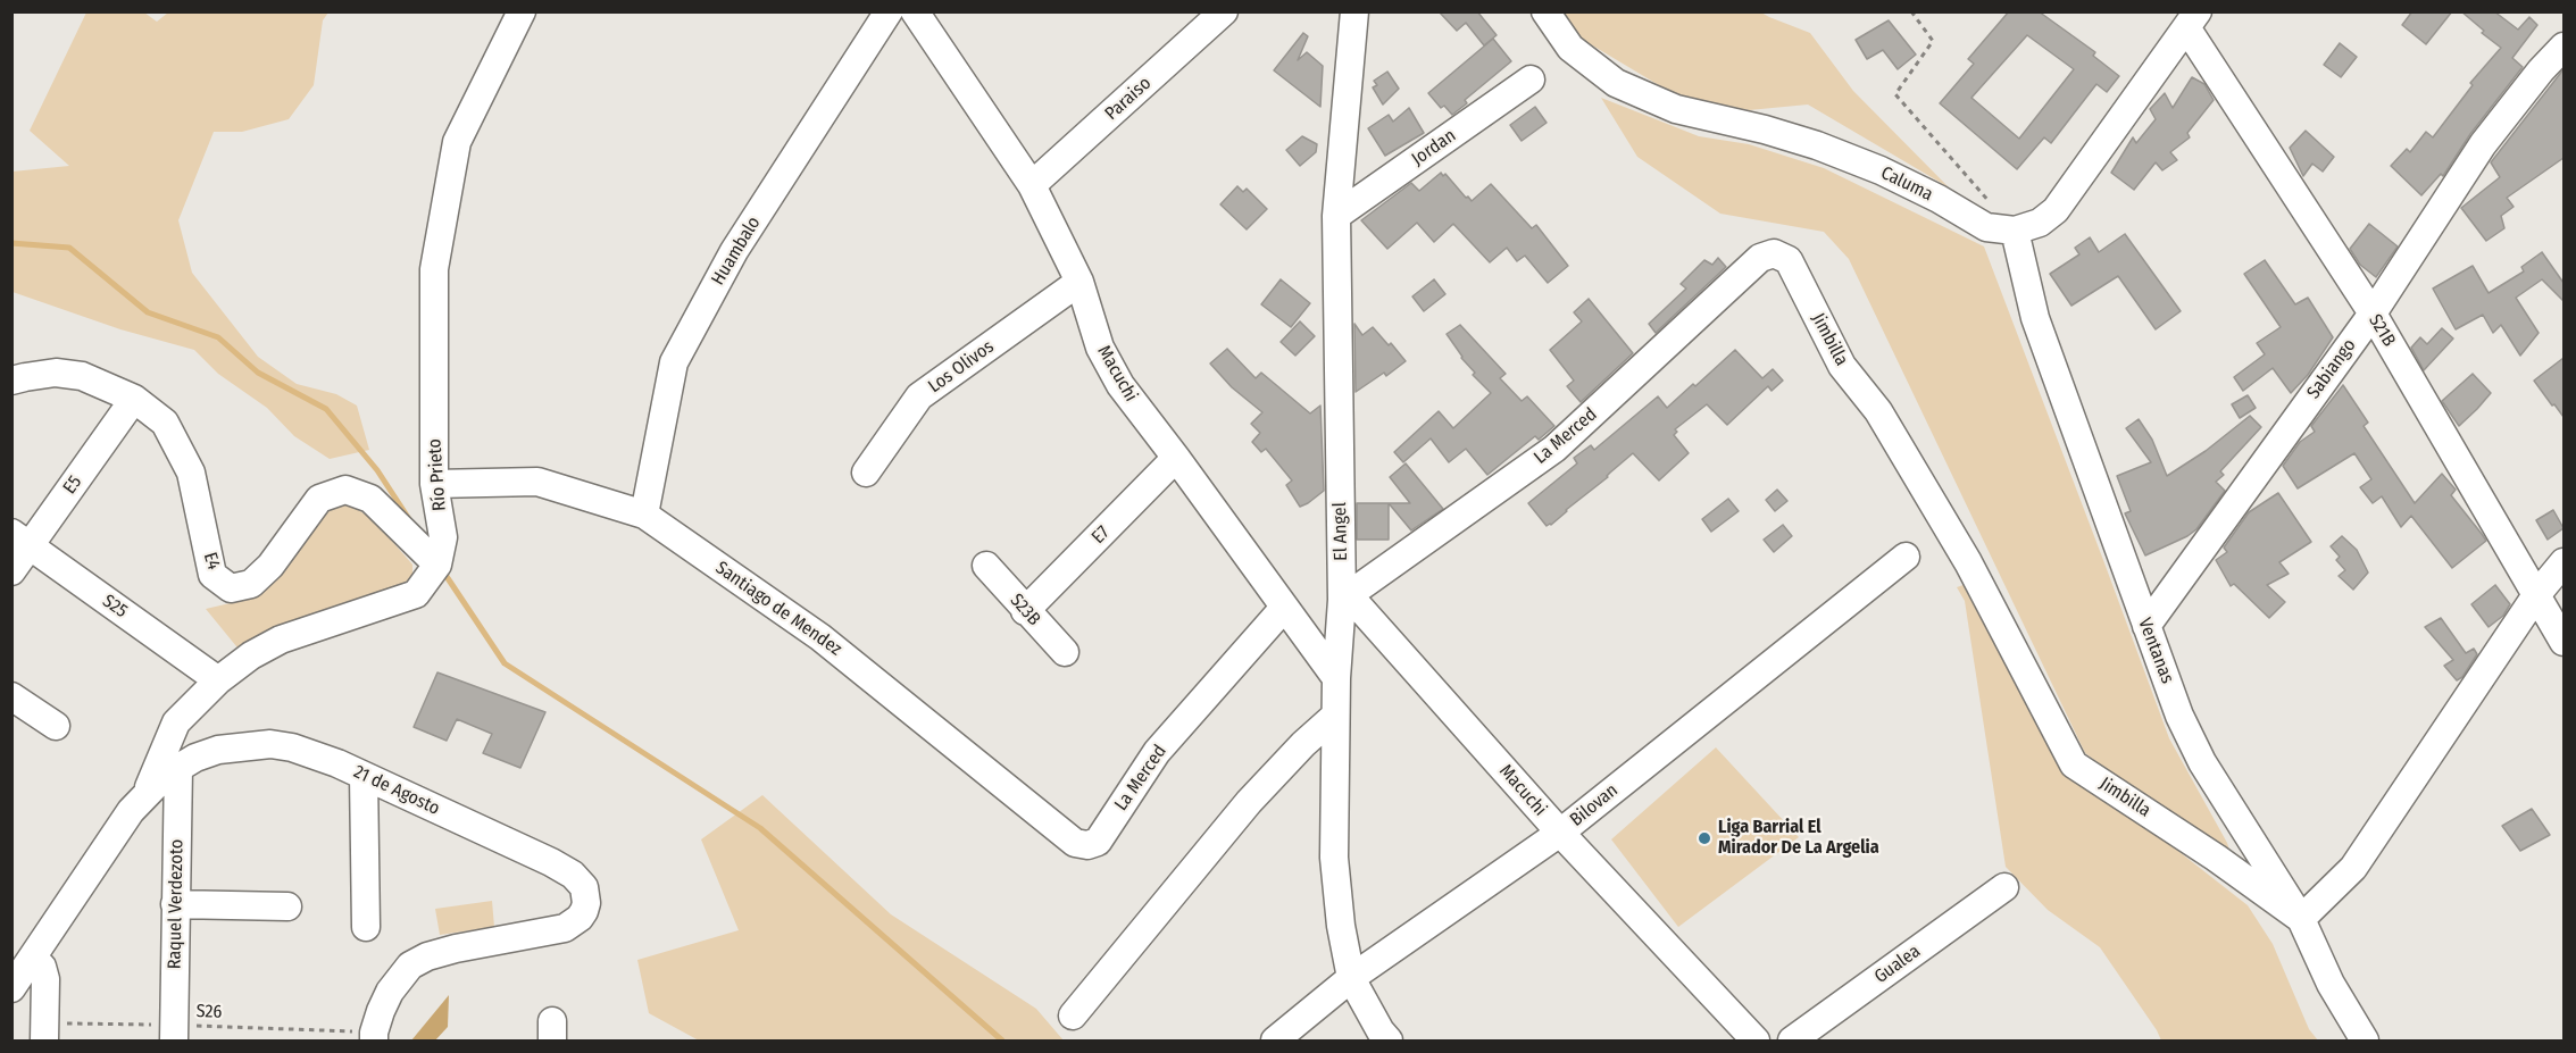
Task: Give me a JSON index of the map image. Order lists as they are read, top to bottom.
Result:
{
  "streets": {
    "street": [
      "Paraiso",
      "Jordan",
      "Caluma",
      "Huambalo",
      "S21B",
      "Jimbilla",
      "Los Olivos",
      "Sabiango",
      "Macuchi",
      "La Merced",
      "Río Prieto",
      "E5",
      "El Angel",
      "E7",
      "E4",
      "S25",
      "Santiago de Mendez",
      "S23B",
      "Ventanas",
      "21 de Agosto",
      "Bilovan",
      "Raquel Verdezoto",
      "Gualea"
    ],
    "path": ["S26"]
  },
  "crossings": [
    ["Paraiso", "Macuchi"],
    ["Jordan", "El Angel"],
    ["Caluma", "Ventanas"],
    ["Huambalo", "Santiago de Mendez"],
    ["S21B", "Sabiango"],
    ["Jimbilla", "La Merced"],
    ["Jimbilla", "Ventanas"],
    ["Los Olivos", "Macuchi"],
    ["Sabiango", "Ventanas"],
    ["Macuchi", "La Merced"],
    ["Macuchi", "El Angel"],
    ["Macuchi", "E7"],
    ["Macuchi", "Bilovan"],
    ["La Merced", "El Angel"],
    ["La Merced", "Santiago de Mendez"],
    ["Río Prieto", "E4"],
    ["Río Prieto", "S25"],
    ["Río Prieto", "Santiago de Mendez"],
    ["Río Prieto", "21 de Agosto"],
    ["E5", "E4"],
    ["E5", "S25"],
    ["El Angel", "Bilovan"],
    ["E7", "S23B"],
    ["21 de Agosto", "Raquel Verdezoto"],
    ["21 de Agosto", "S26"],
    ["Raquel Verdezoto", "S26"]
  ],
  "places": ["Liga Barrial El Mirador De La Argelia"]
}
